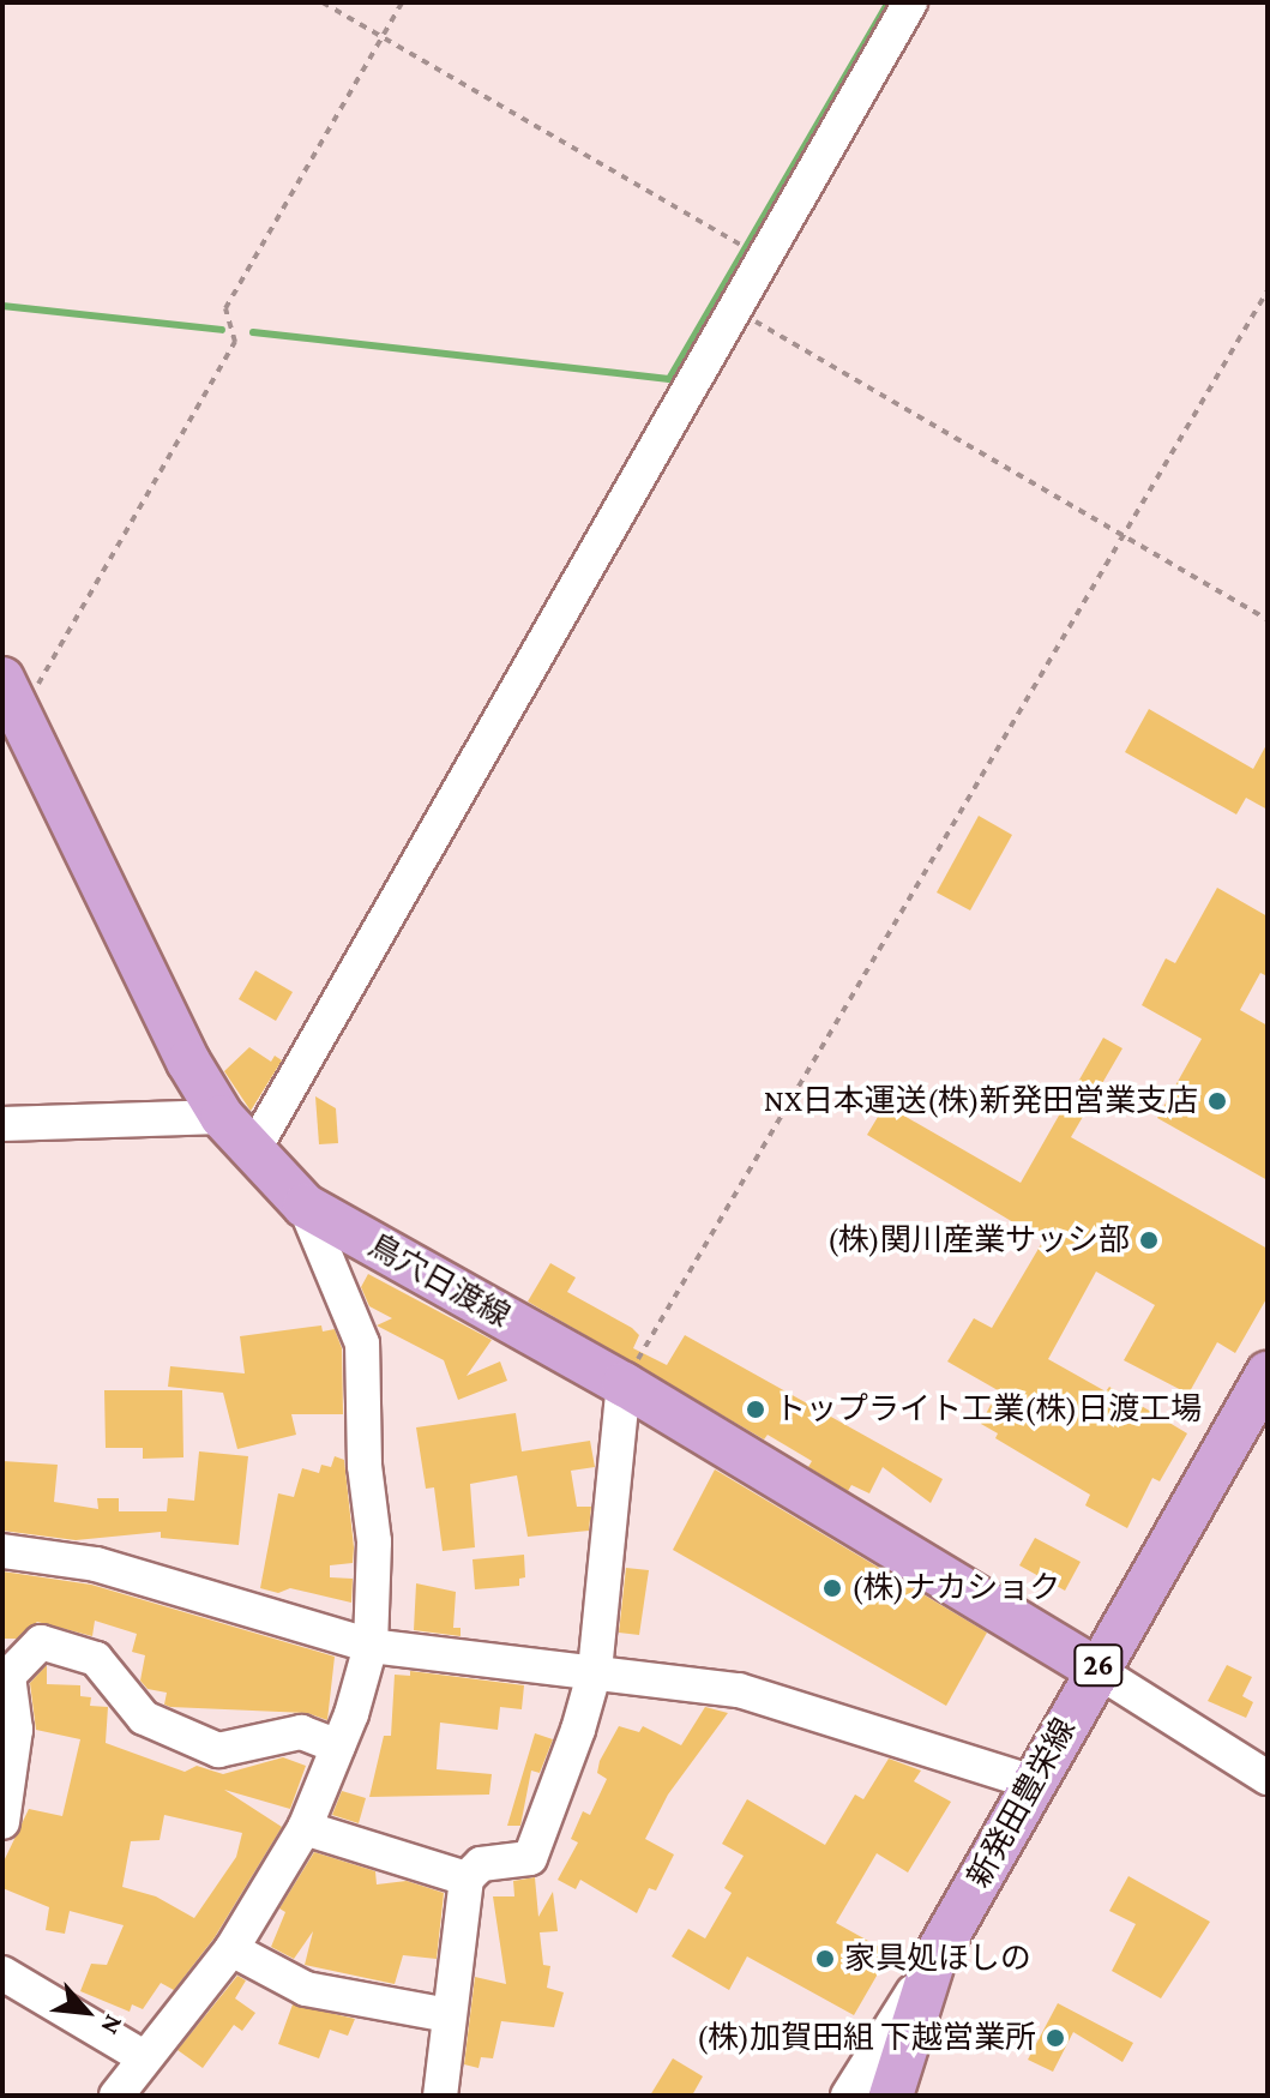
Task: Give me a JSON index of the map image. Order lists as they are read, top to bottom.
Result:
{
  "streets": {
    "main road": ["鳥穴日渡線", "26", "新発田豊栄線"]
  },
  "crossings": [
    ["鳥穴日渡線", "新発田豊栄線"]
  ],
  "places": [
    "NX日本運送(株)新発田営業支店",
    "(株)関川産業サッシ部",
    "トップライト工業(株)日渡工場",
    "(株)ナカショク",
    "家具処ほしの",
    "(株)加賀田組 下越営業所"
  ],
  "north": "bottom right"
}
